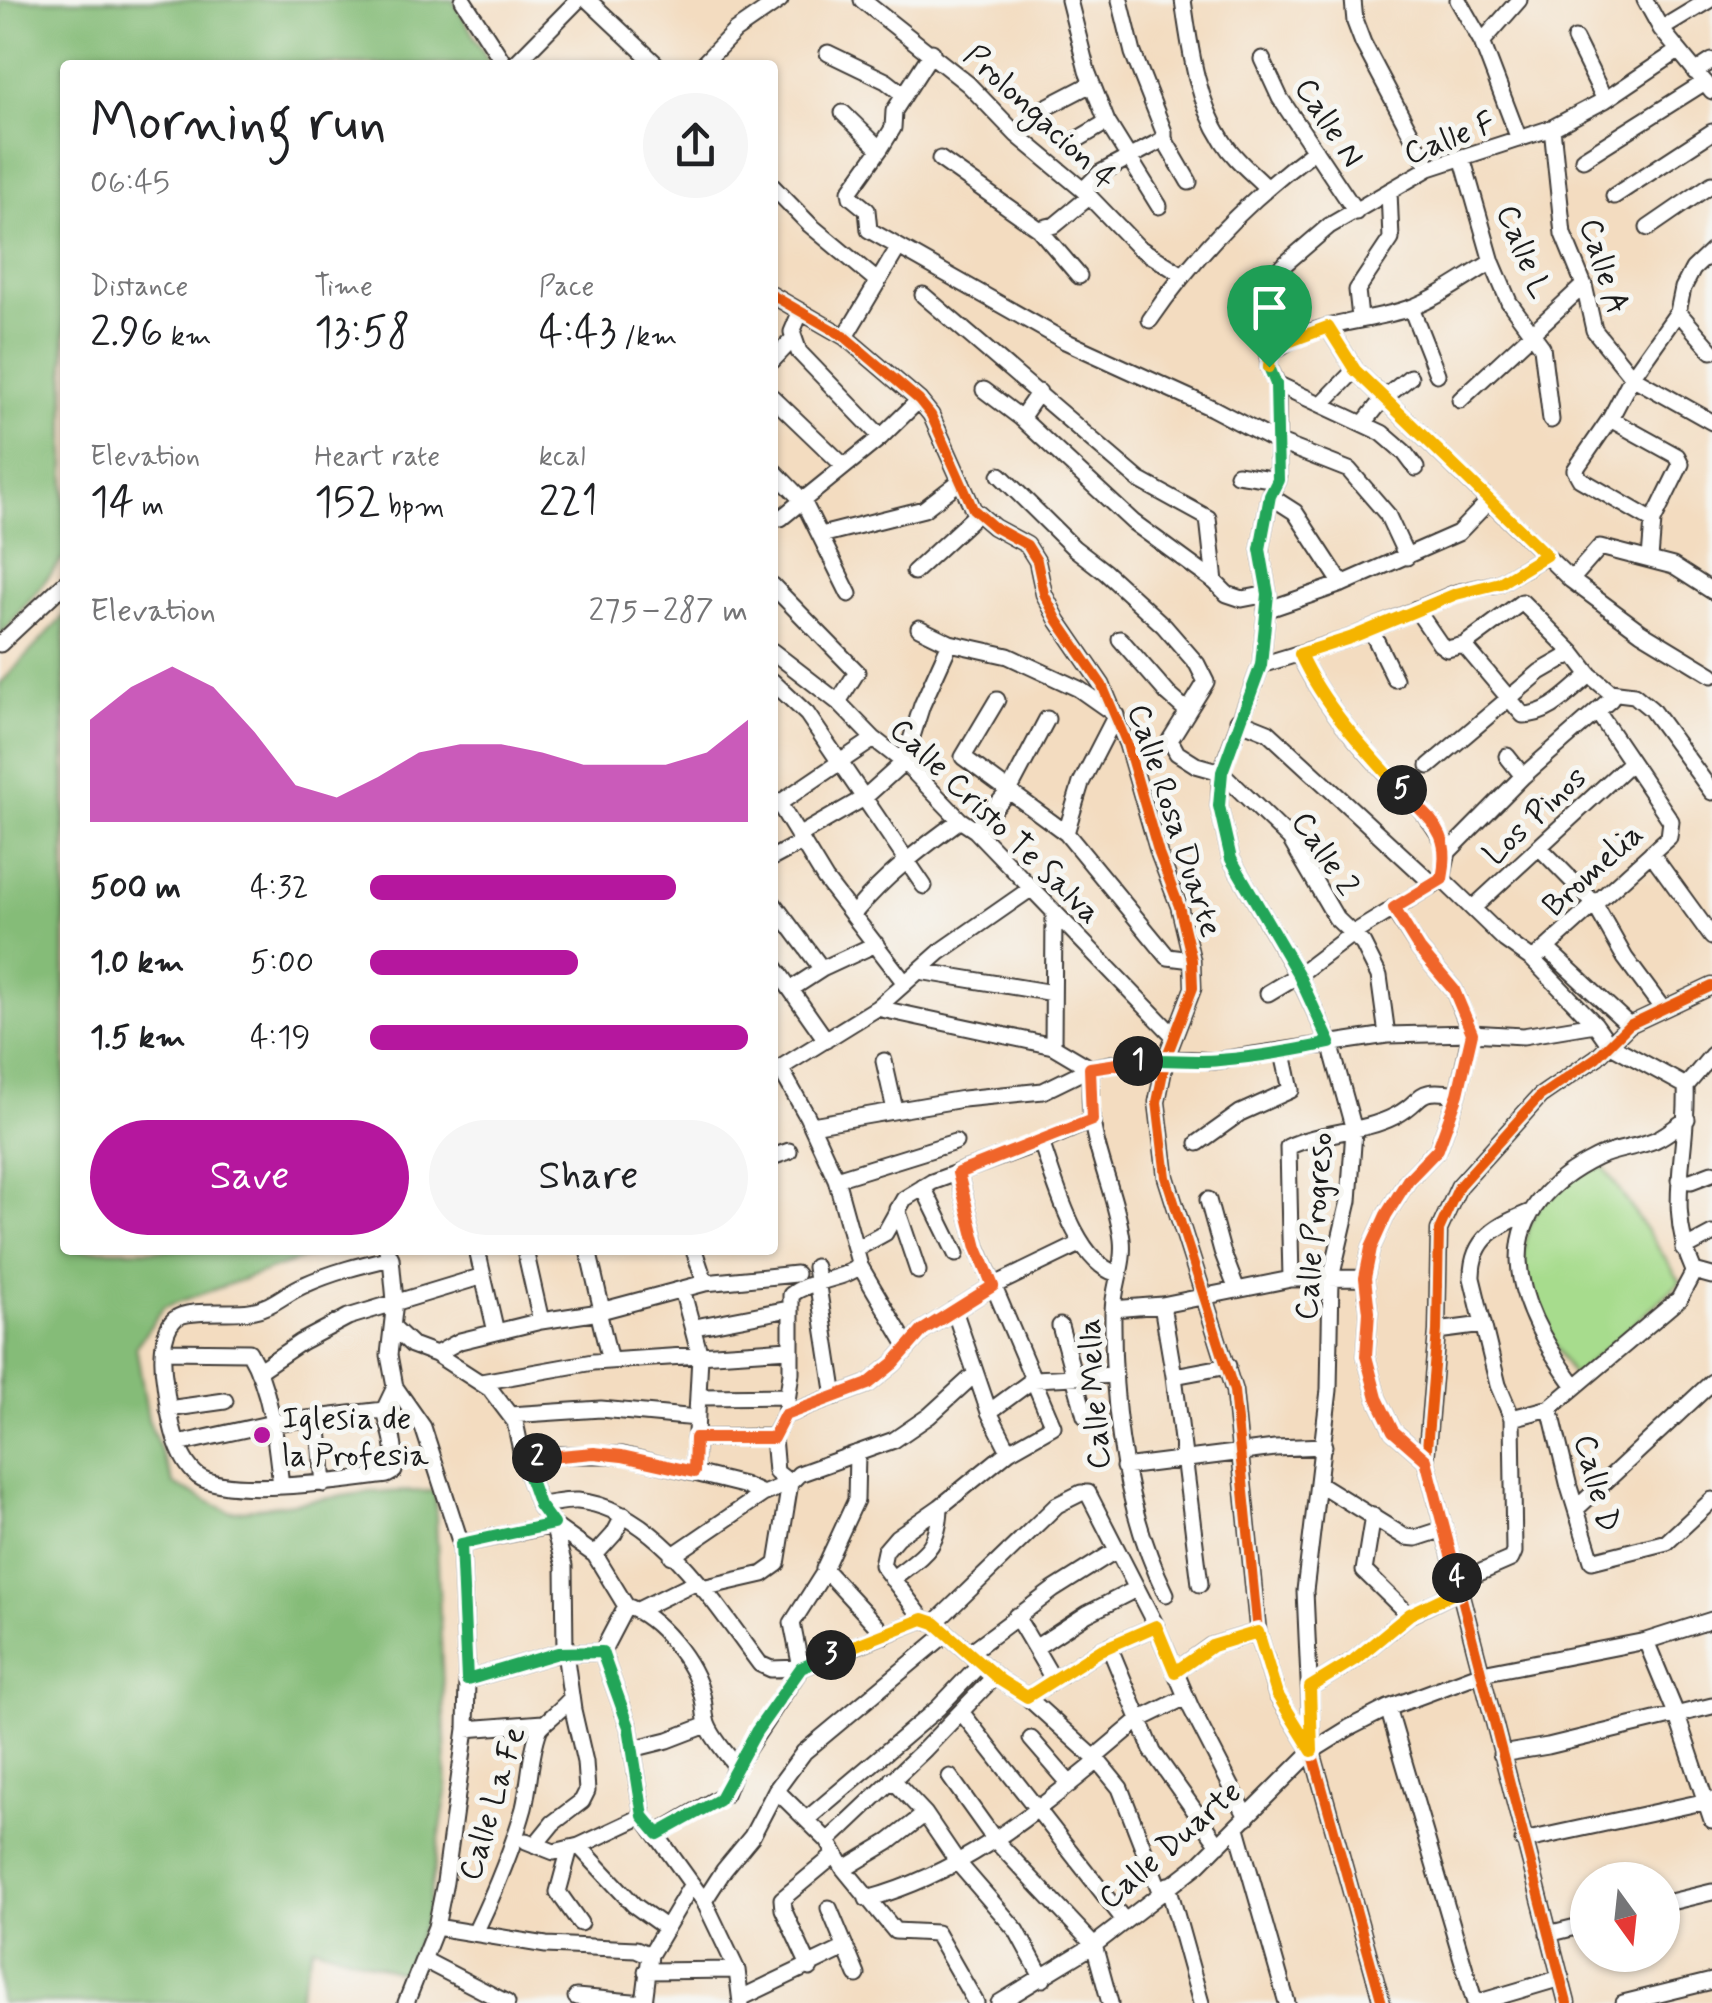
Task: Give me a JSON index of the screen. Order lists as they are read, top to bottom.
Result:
{
  "streets": {
    "street": [
      "Prolongacion 4",
      "Calle N",
      "Calle F",
      "Calle L",
      "Calle A",
      "Los Pinos",
      "Calle Cristo Te Salva",
      "Calle Rosa Duarte",
      "Calle 2",
      "Bromelia",
      "Calle Progreso",
      "Calle Mella",
      "Calle D",
      "Calle La Fe",
      "Calle Duarte"
    ]
  },
  "crossings": [
    ["Calle N", "Calle F"],
    ["Calle F", "Calle L"],
    ["Calle F", "Calle A"],
    ["Los Pinos", "Bromelia"],
    ["Calle Cristo Te Salva", "Calle Rosa Duarte"],
    ["Calle Rosa Duarte", "Calle Progreso"],
    ["Calle Rosa Duarte", "Calle Duarte"],
    ["Calle 2", "Calle Progreso"],
    ["Calle Progreso", "Calle Duarte"]
  ],
  "places": ["Iglesia de la Profesia"],
  "north": "bottom",
  "page": {
    "heading": ["Morning run", "06:45"],
    "stats": [
      ["Distance", "2.96 km"],
      ["Time", "13:58"],
      ["Pace", "4:43 /km"],
      ["Elevation", "14 m"],
      ["Heart rate", "152 bpm"],
      ["kcal", "221"]
    ],
    "chart": ["Elevation", "275–287 m"],
    "pins": [
      "5",
      "1",
      "2",
      "4",
      "3"
    ],
    "list": [
      {
        "name": "500 m",
        "note": "4:32"
      },
      {
        "name": "1.0 km",
        "note": "5:00"
      },
      {
        "name": "1.5 km",
        "note": "4:19"
      }
    ],
    "buttons": ["Save", "Share"]
  }
}
